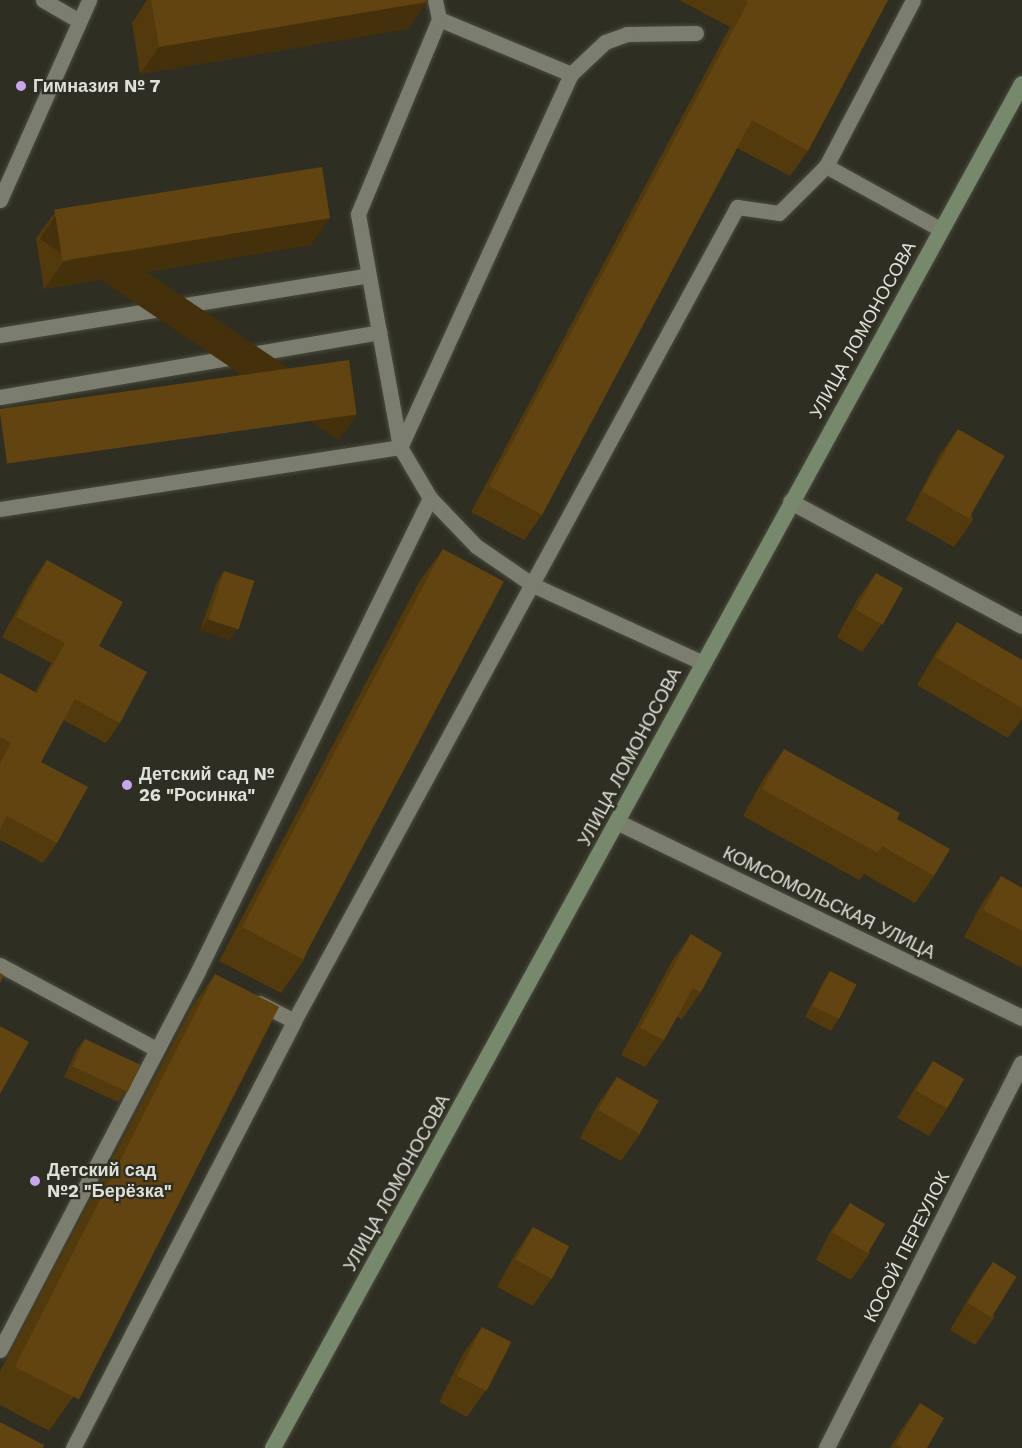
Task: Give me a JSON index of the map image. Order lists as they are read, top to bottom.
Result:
{
  "streets": {
    "main road": ["УЛИЦА ЛОМОНОСОВА"],
    "street": ["КОМСОМОЛЬСКАЯ УЛИЦА", "КОСОЙ ПЕРЕУЛОК"]
  },
  "crossings": [
    ["УЛИЦА ЛОМОНОСОВА", "КОМСОМОЛЬСКАЯ УЛИЦА"]
  ],
  "places": ["Гимназия № 7", "Детский сад № 26 \"Росинка\"", "Детский сад №2 \"Берёзка\""]
}
